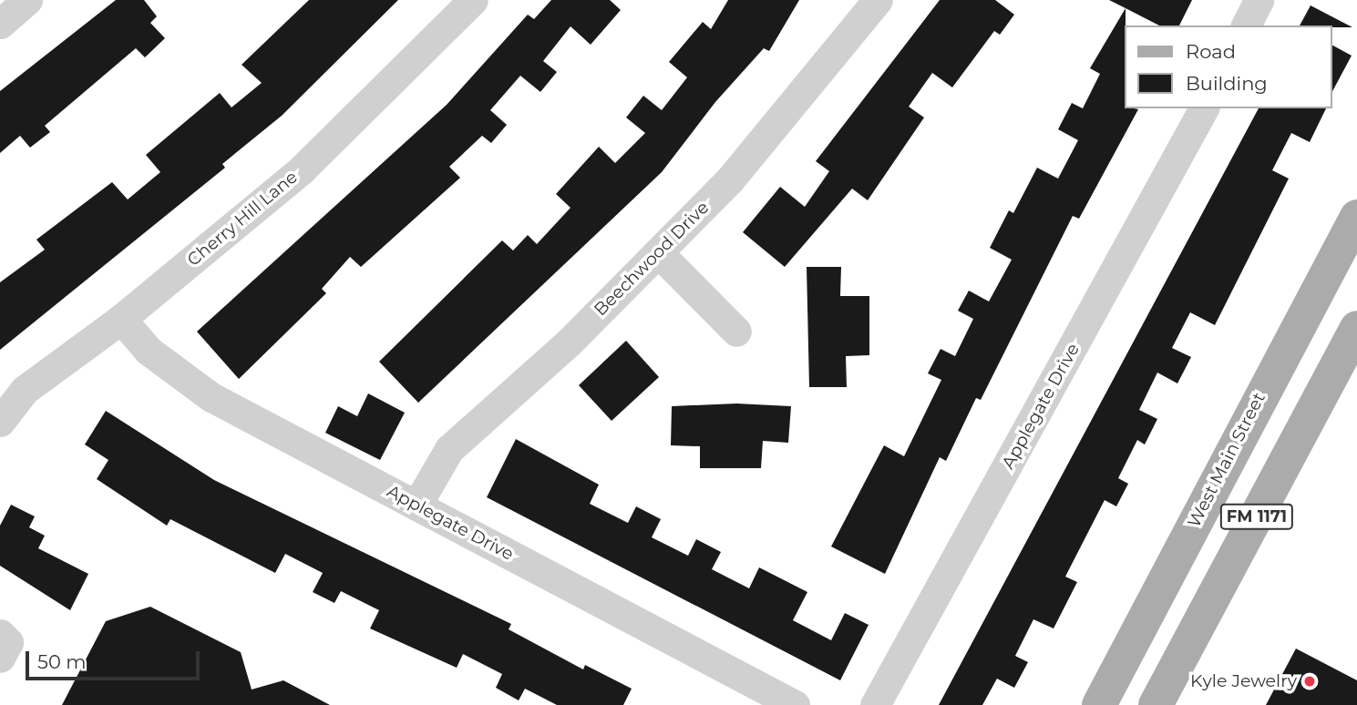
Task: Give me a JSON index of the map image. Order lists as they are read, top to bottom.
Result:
{
  "streets": {
    "main road": ["West Main Street", "FM 1171"],
    "street": ["Cherry Hill Lane", "Beechwood Drive", "Applegate Drive"]
  },
  "crossings": [
    ["Cherry Hill Lane", "Applegate Drive"],
    ["Beechwood Drive", "Applegate Drive"]
  ],
  "places": ["Kyle Jewelry"],
  "legend": ["Road", "Building"],
  "scale_bar": "50 m"
}
